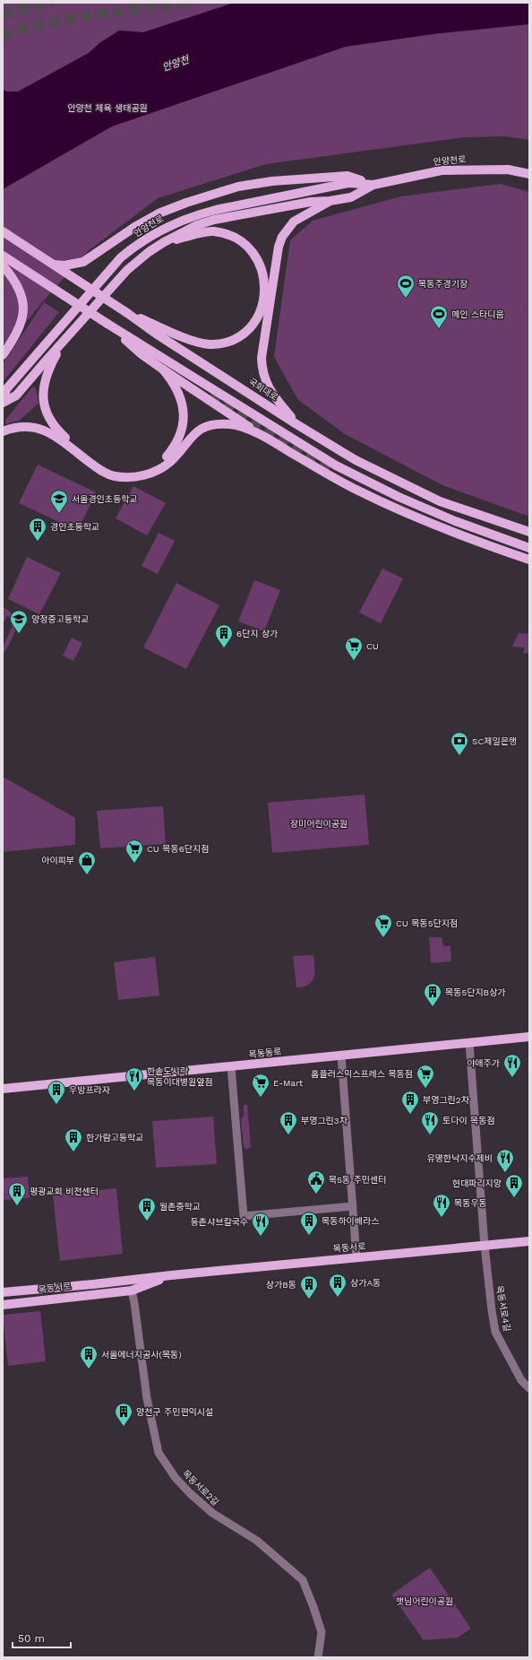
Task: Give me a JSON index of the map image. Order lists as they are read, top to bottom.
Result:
{
  "streets": {
    "main road": [
      "안양천로",
      "국회대로",
      "목동동로",
      "목동서로"
    ],
    "street": ["목동서로4길", "목동서로2길"]
  },
  "crossings": [
    ["목동동로", "목동서로4길"],
    ["목동서로", "목동서로4길"],
    ["목동서로", "목동서로2길"]
  ],
  "water": ["안양천"],
  "parks": ["안양천 체육 생태공원", "장미어린이공원", "햇님어린이공원"],
  "places": {
    "sports": ["목동주경기장", "메인 스타디움"],
    "school or university": ["서울경인초등학교", "양정중고등학교"],
    "building": [
      "경인초등학교",
      "6단지 상가",
      "목동5단지B상가",
      "우방프라자",
      "부영그린2차",
      "부영그린3차",
      "한가람고등학교",
      "현대파리지앙",
      "평광교회 비전센터",
      "월촌중학교",
      "목동하이베라스",
      "상가A동",
      "상가B동",
      "서울에너지공사(목동)",
      "양천구 주민편익시설"
    ],
    "supermarket": [
      "CU",
      "CU 목동6단지점",
      "CU 목동5단지점",
      "홈플러스익스프레스 목동점",
      "E-Mart"
    ],
    "bank": ["SC제일은행"],
    "shop": ["아이피부"],
    "restaurant": [
      "야애주가",
      "한솥도시락 목동이대병원앞점",
      "토다이 목동점",
      "유명한낙지수제비",
      "목동우동",
      "등촌샤브칼국수"
    ],
    "public building": ["목5동 주민센터"]
  },
  "scale_bar": "50 m"
}
